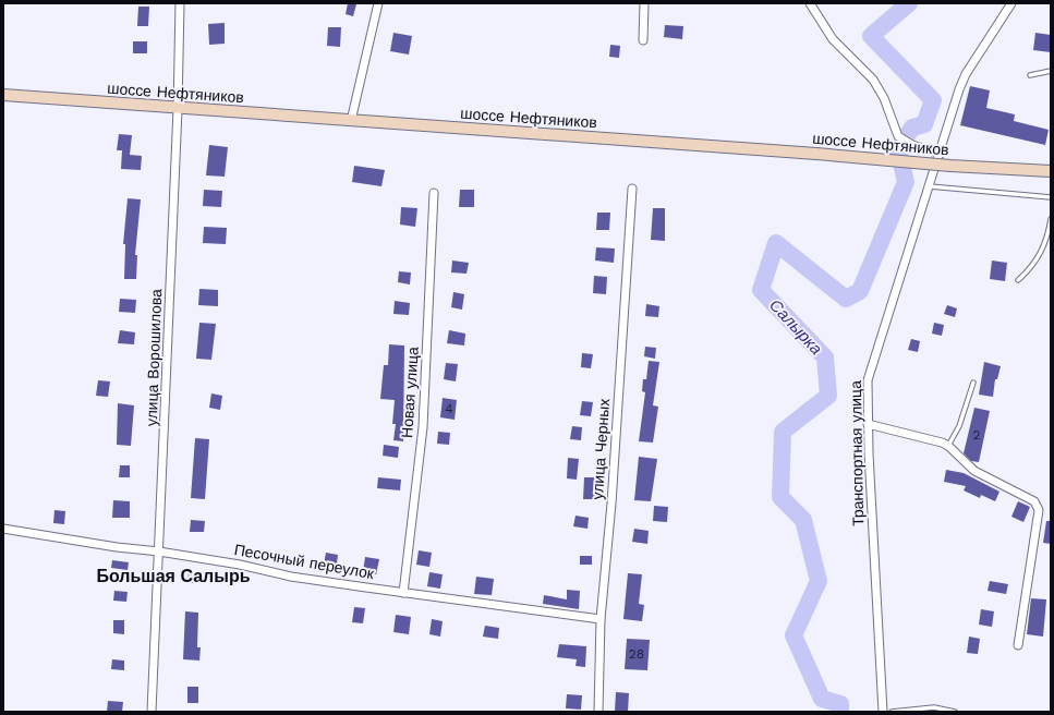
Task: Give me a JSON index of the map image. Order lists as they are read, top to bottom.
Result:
{
  "streets": {
    "main road": ["шоссе Нефтяников"],
    "street": [
      "улица Ворошилова",
      "Новая улица",
      "улица Черных",
      "Транспортная улица",
      "Песочный переулок"
    ]
  },
  "crossings": [
    ["шоссе Нефтяников", "улица Ворошилова"],
    ["улица Ворошилова", "Песочный переулок"],
    ["Новая улица", "Песочный переулок"],
    ["улица Черных", "Песочный переулок"]
  ],
  "districts": ["Большая Салырь"],
  "water": ["Салырка"],
  "house_numbers": ["4", "2", "28"]
}
